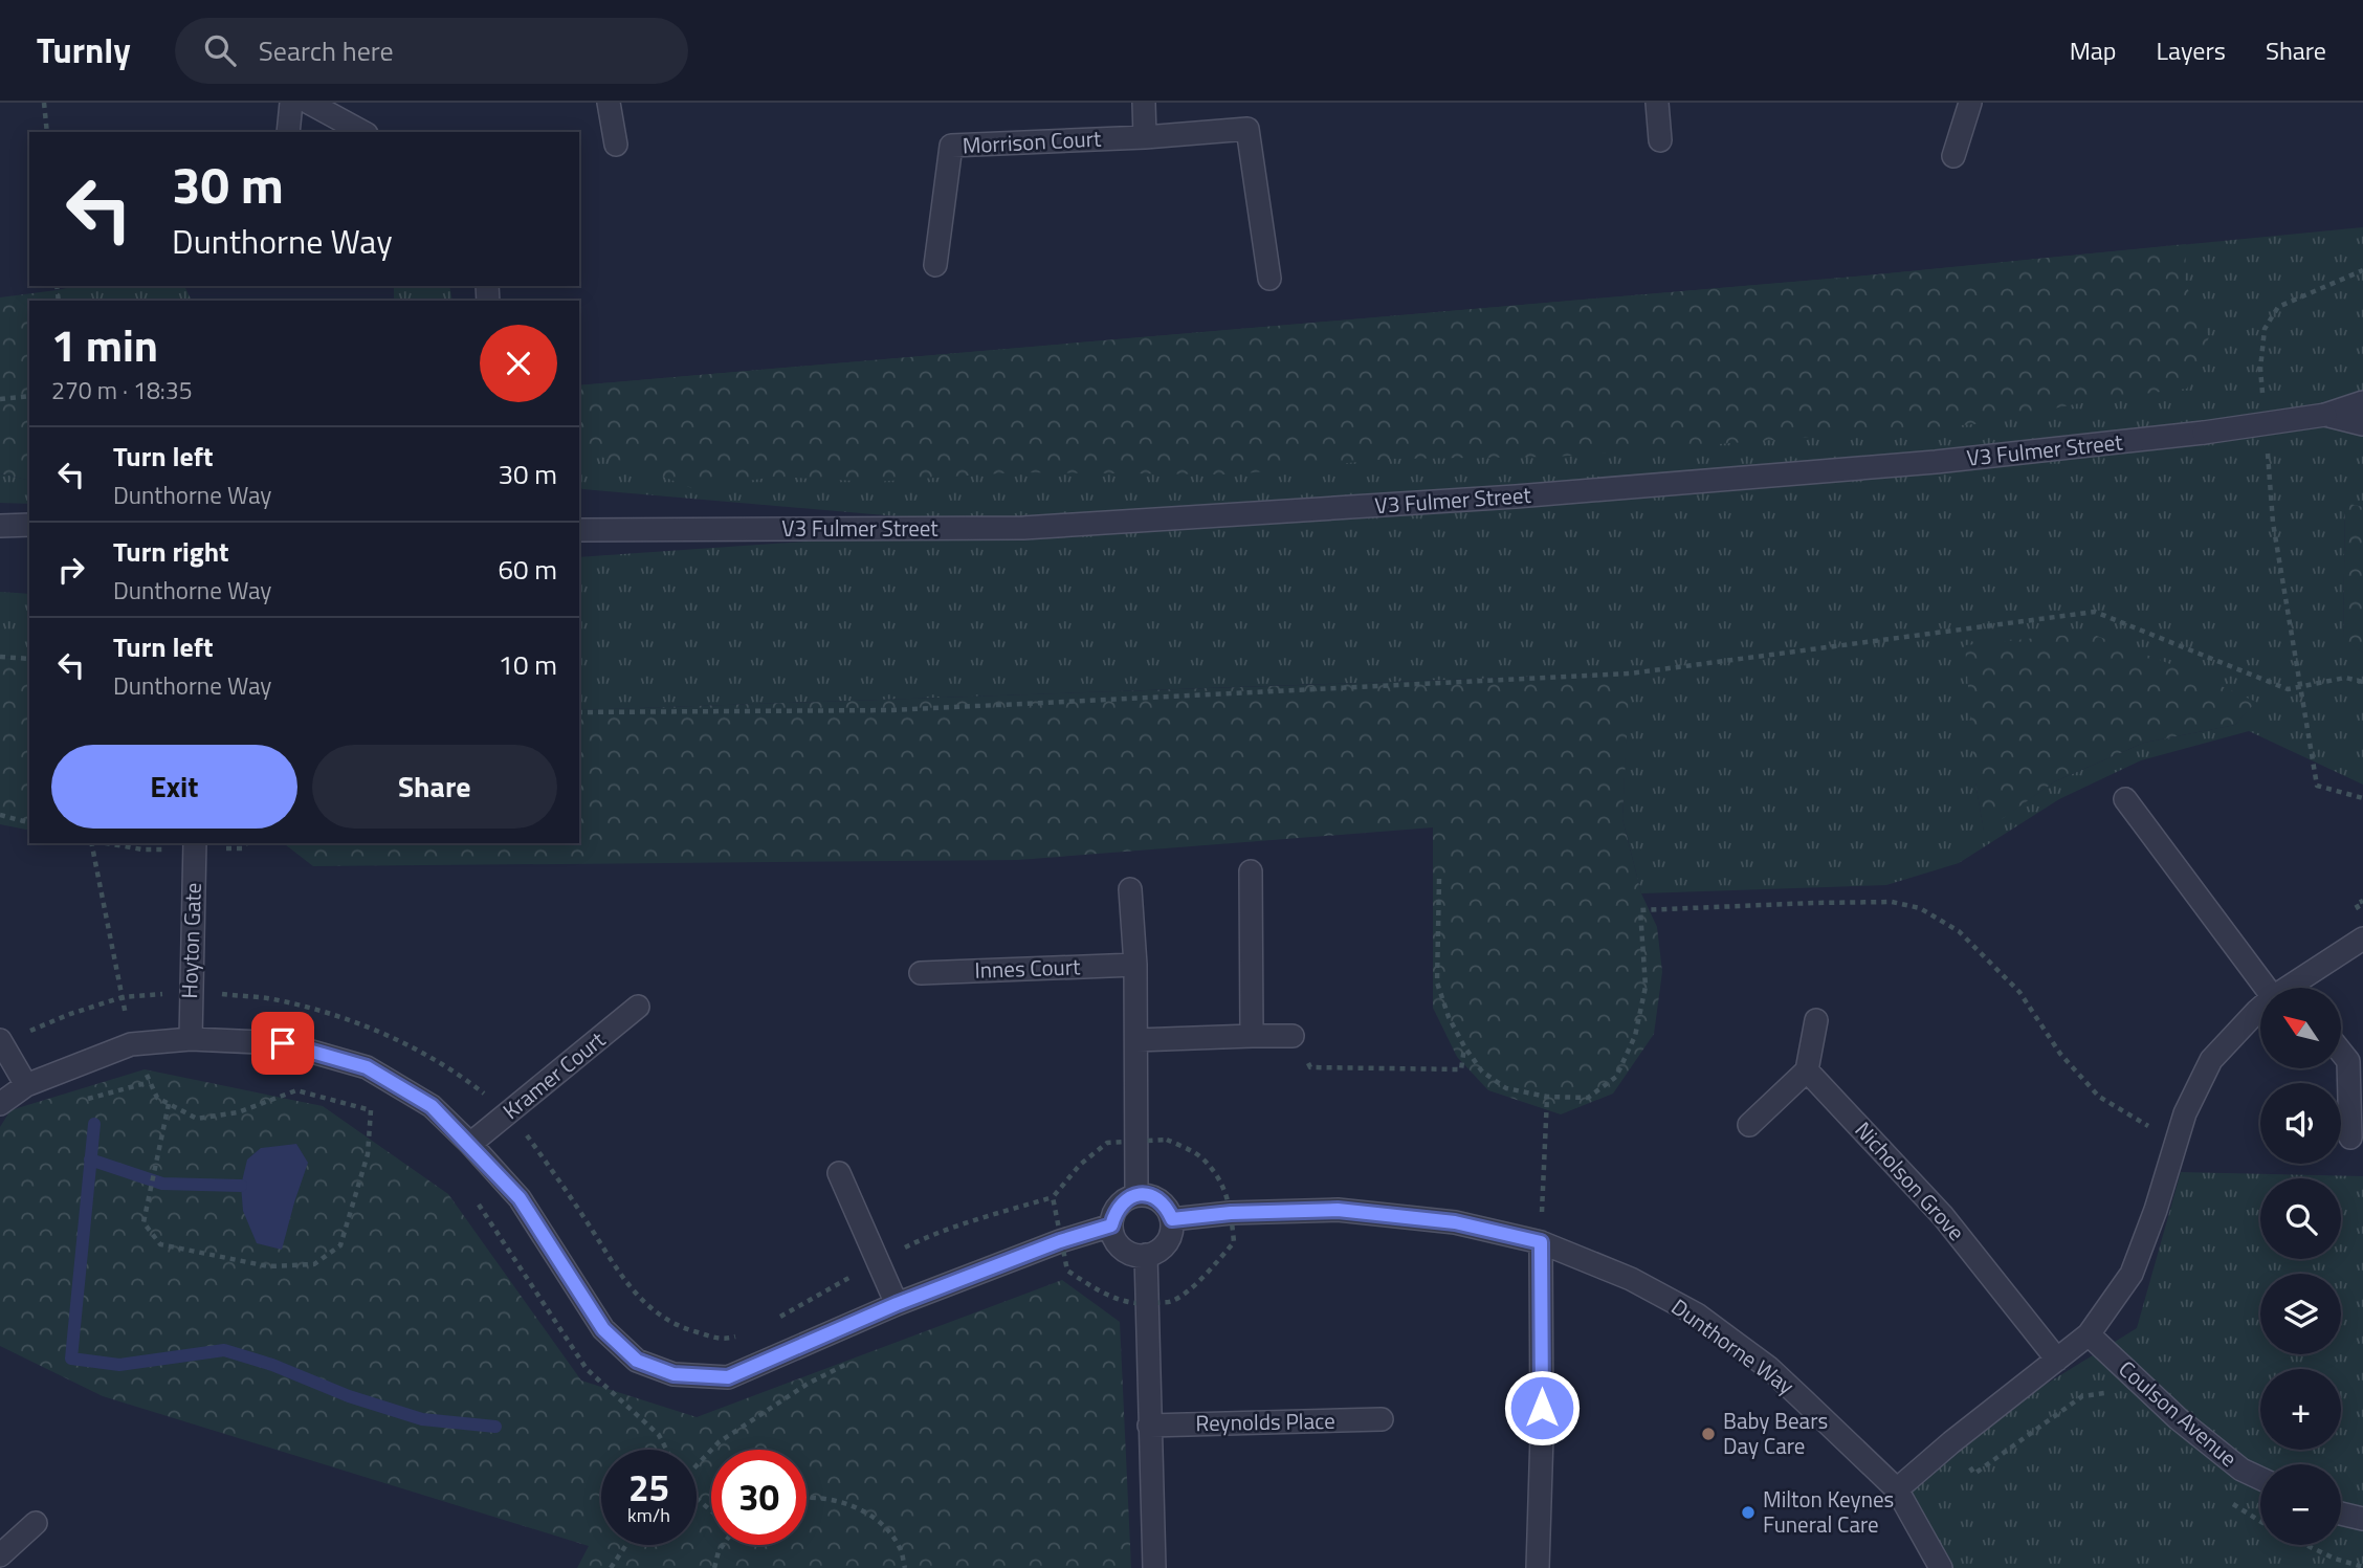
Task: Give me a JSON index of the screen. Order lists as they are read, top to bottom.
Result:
{
  "streets": {
    "street": [
      "Morrison Court",
      "V3 Fulmer Street",
      "Hoyton Gate",
      "Innes Court",
      "Kramer Court",
      "Nicholson Grove",
      "Dunthorne Way",
      "Coulson Avenue",
      "Reynolds Place"
    ]
  },
  "places": ["Baby Bears Day Care", "Milton Keynes Funeral Care"],
  "north": "top left",
  "page": {
    "header": "Turnly",
    "search": "Search here",
    "nav": ["Map", "Layers", "Share"],
    "turn": ["30 m", "Dunthorne Way"],
    "heading": ["1 min", "270 m · 18:35"],
    "list": [
      {
        "name": "Turn left",
        "note": "Dunthorne Way",
        "value": "30 m"
      },
      {
        "name": "Turn right",
        "note": "Dunthorne Way",
        "value": "60 m"
      },
      {
        "name": "Turn left",
        "note": "Dunthorne Way",
        "value": "10 m"
      }
    ],
    "buttons": ["Exit", "Share"],
    "map_buttons": ["+", "−"],
    "speed": "25 km/h",
    "limit": "30"
  }
}
